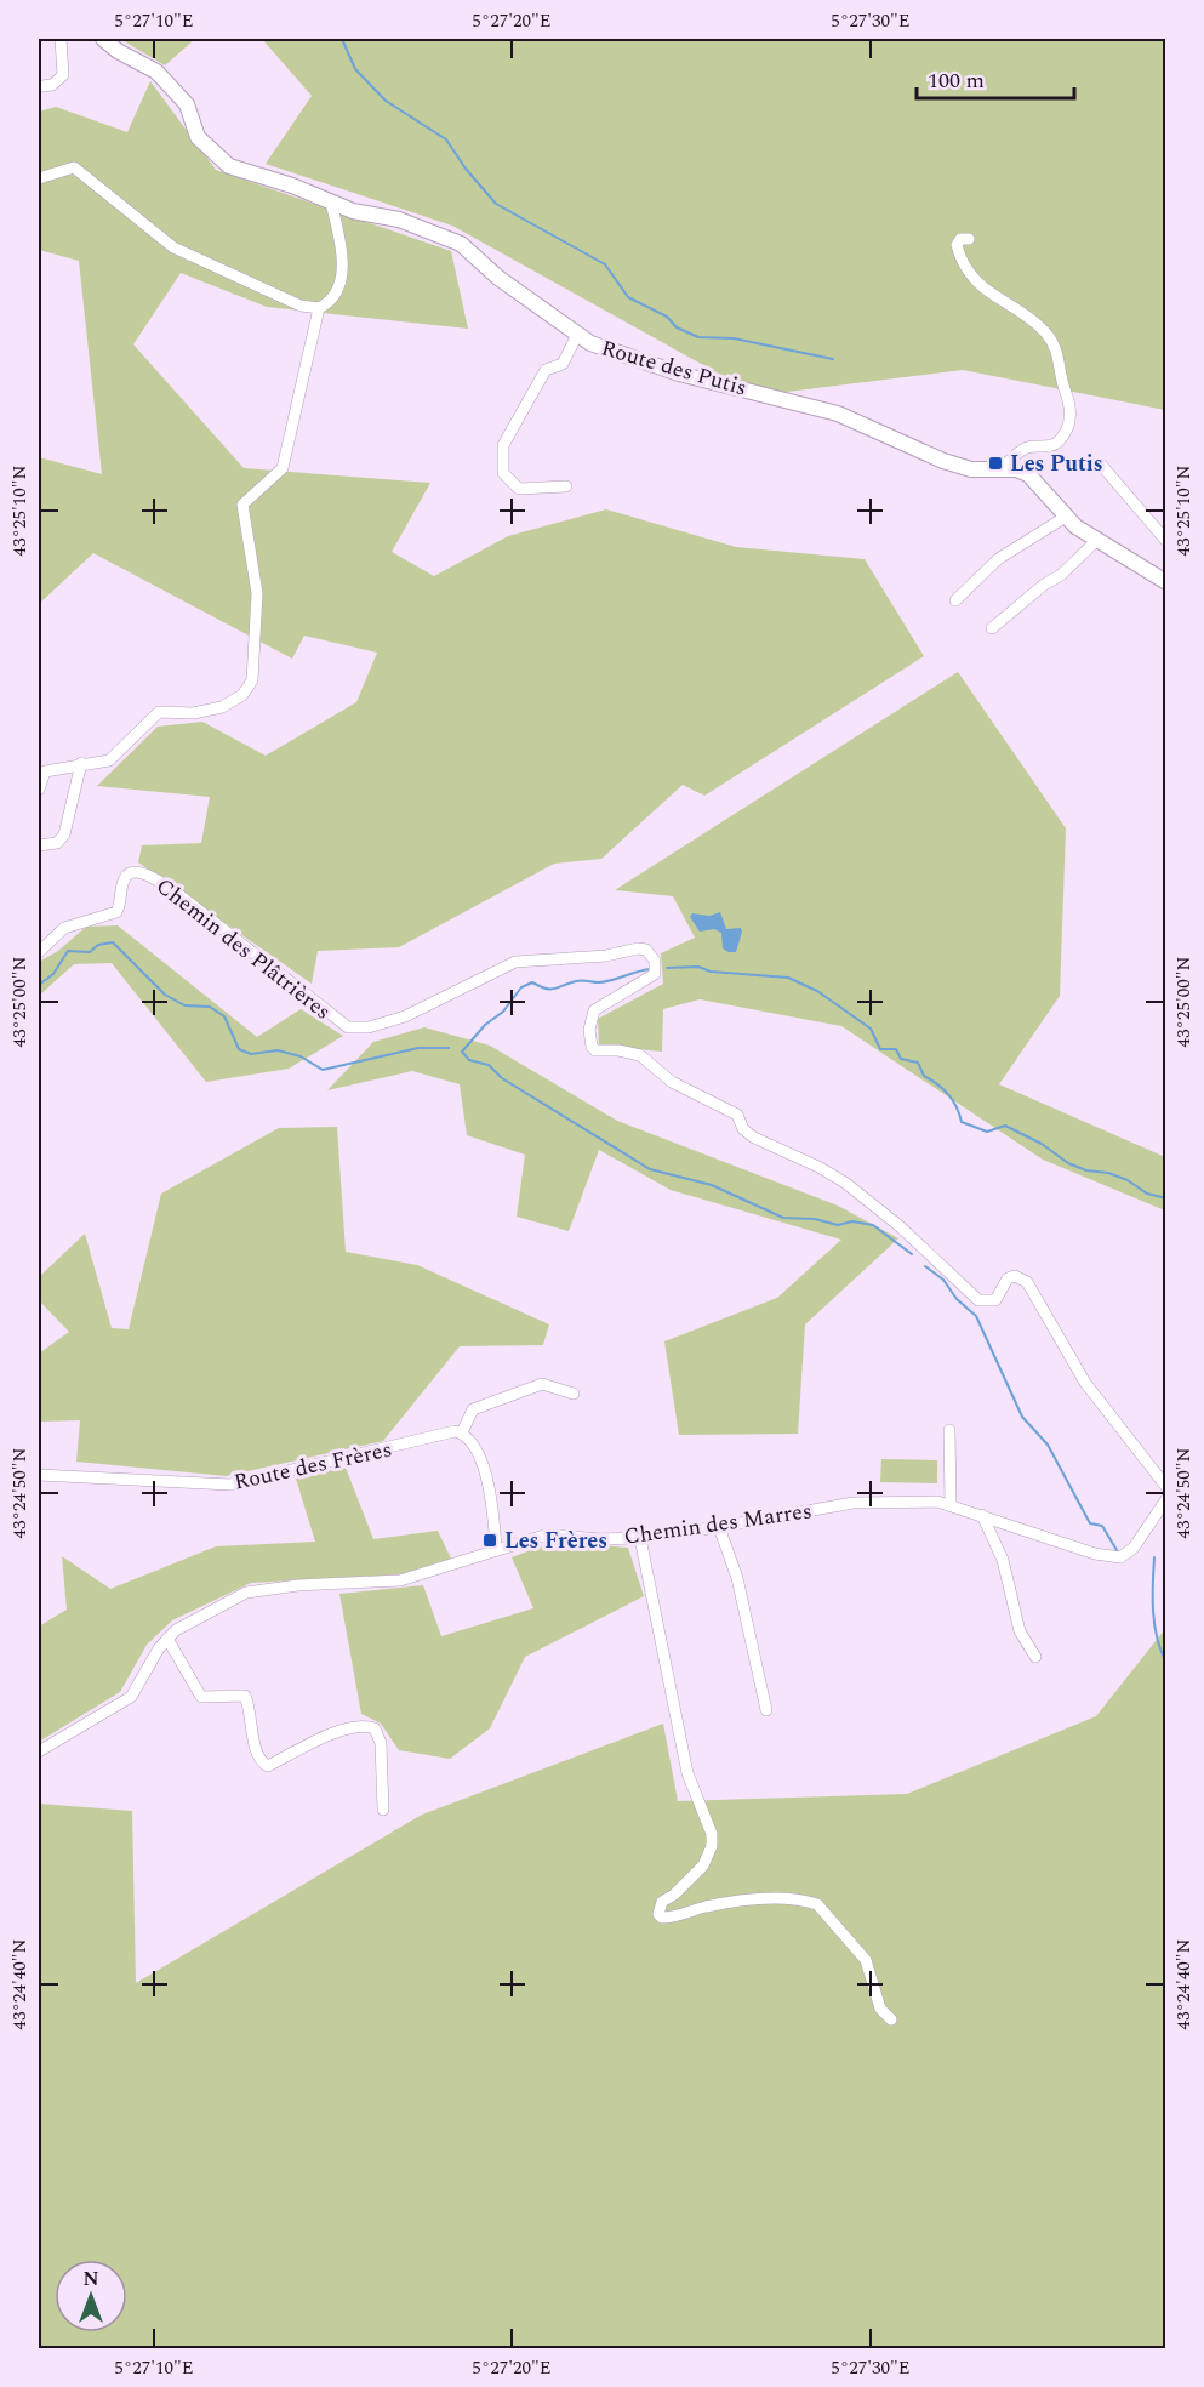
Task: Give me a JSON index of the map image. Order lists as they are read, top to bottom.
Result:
{
  "streets": {
    "street": [
      "Route des Putis",
      "Chemin des Plâtrières",
      "Route des Frères",
      "Chemin des Marres"
    ]
  },
  "places": {
    "transit": ["Les Putis", "Les Frères"]
  },
  "scale_bar": "100 m",
  "north": "top",
  "coordinates": [
    "5°27'10\"E",
    "5°27'20\"E",
    "5°27'30\"E",
    "43°25'10\"N",
    "43°25'00\"N",
    "43°24'50\"N",
    "43°24'40\"N"
  ]
}
